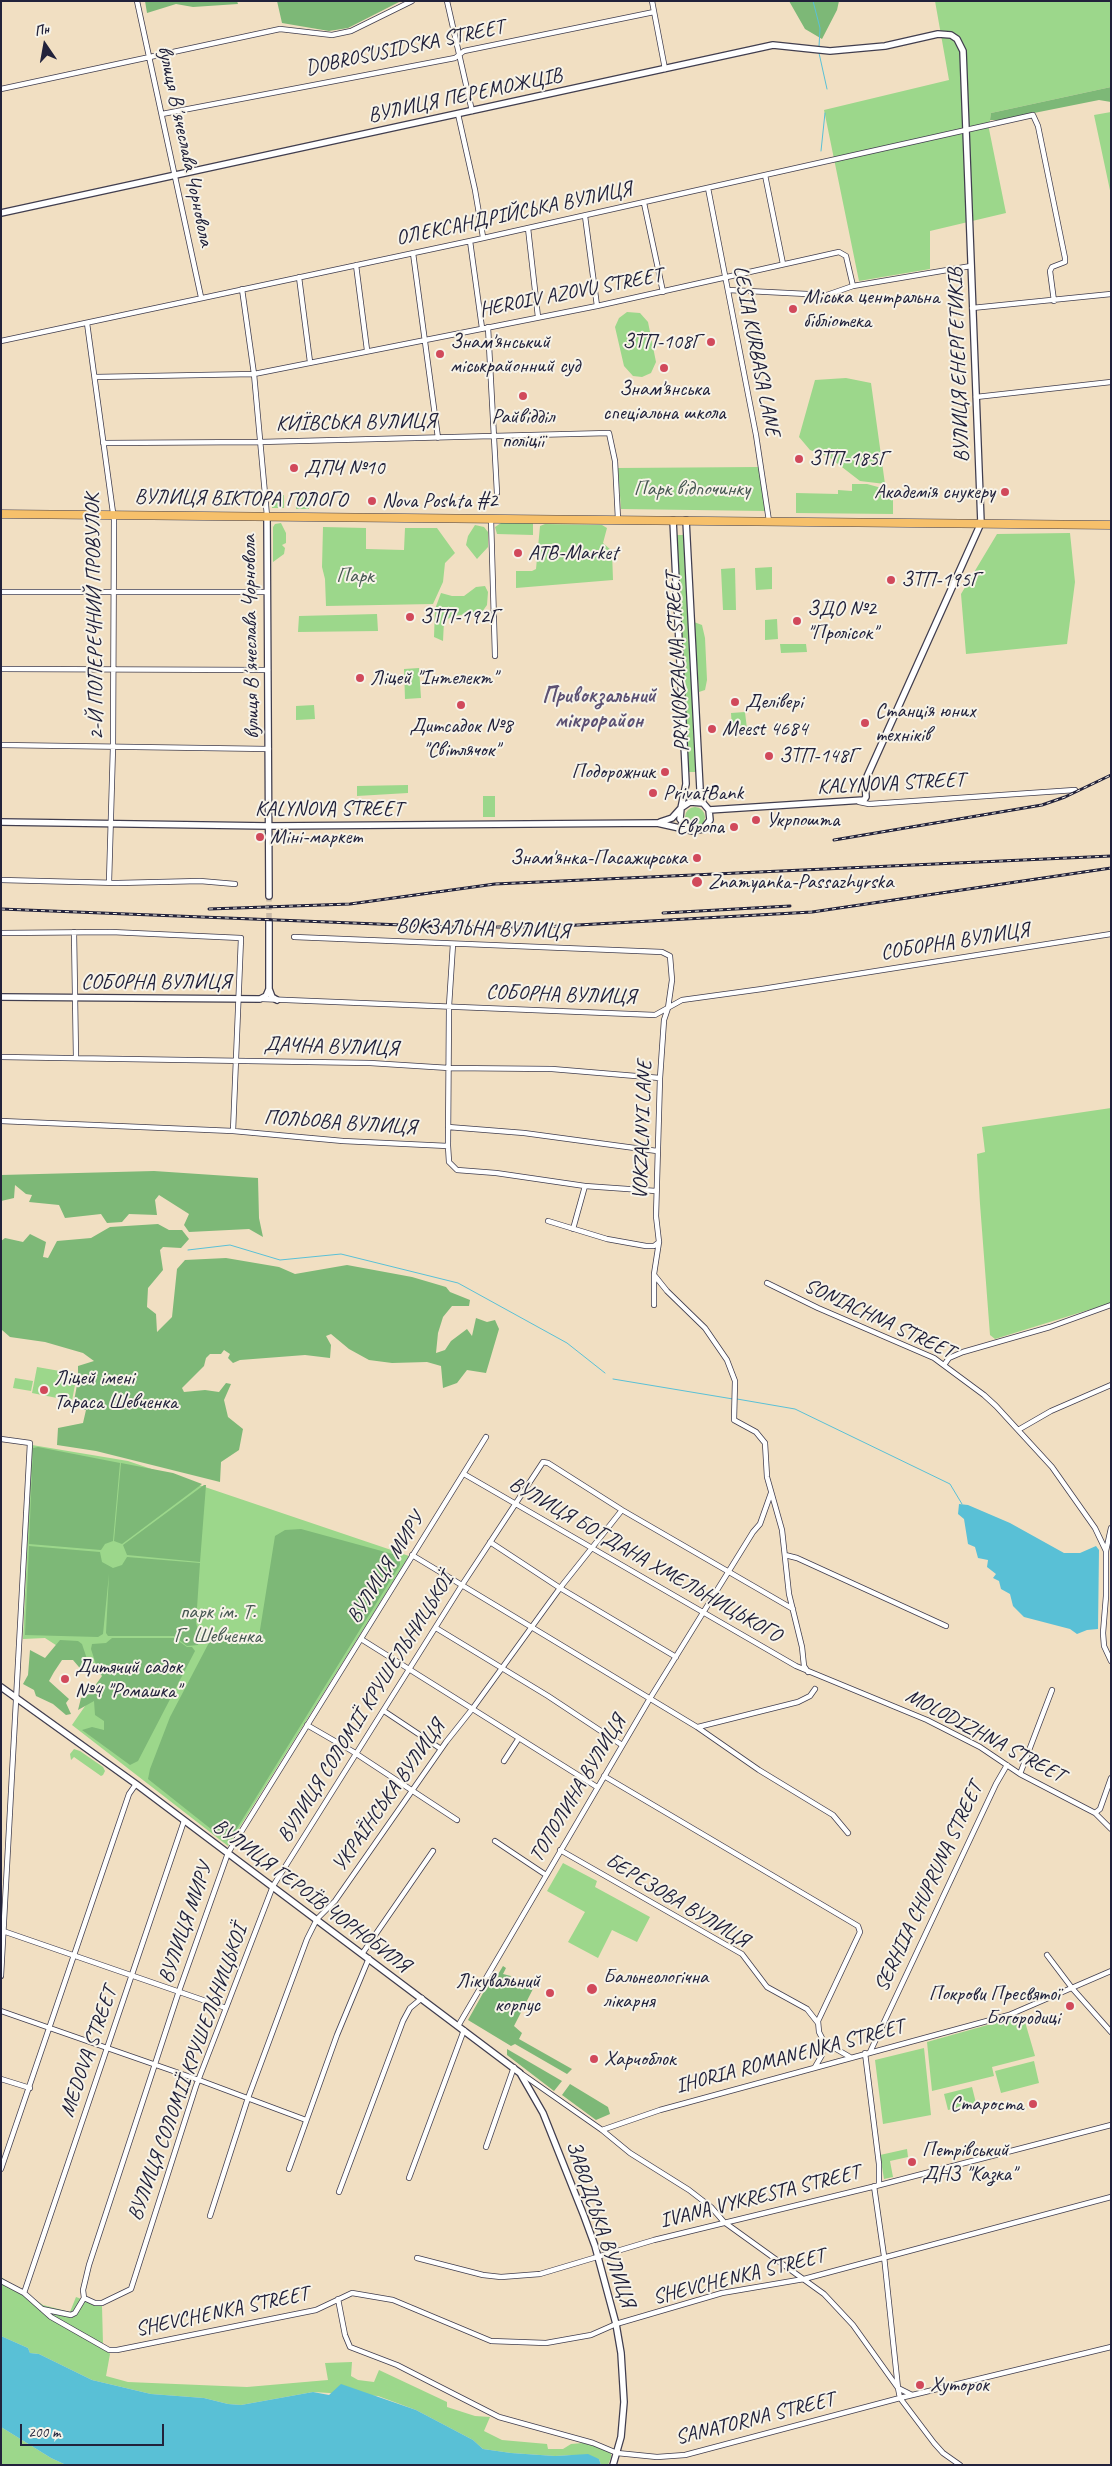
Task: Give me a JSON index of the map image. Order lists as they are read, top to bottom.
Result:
{
  "streets": {
    "main road": ["ВУЛИЦЯ ВІКТОРА ГОЛОГО"],
    "street": [
      "DOBROSUSIDSKA STREET",
      "ВУЛИЦЯ ПЕРЕМОЖЦІВ",
      "вулиця Вʼячеслава Чорновола",
      "ОЛЕКСАНДРІЙСЬКА ВУЛИЦЯ",
      "HEROIV AZOVU STREET",
      "LESIA KURBASA LANE",
      "ВУЛИЦЯ ЕНЕРГЕТИКІВ",
      "КИЇВСЬКА ВУЛИЦЯ",
      "2-Й ПОПЕРЕЧНИЙ ПРОВУЛОК",
      "PRYVOKZALNA STREET",
      "KALYNOVA STREET",
      "ВОКЗАЛЬНА ВУЛИЦЯ",
      "СОБОРНА ВУЛИЦЯ",
      "ДАЧНА ВУЛИЦЯ",
      "ПОЛЬОВА ВУЛИЦЯ",
      "VOKZALNYI LANE",
      "SONIACHNA STREET",
      "ВУЛИЦЯ БОГДАНА ХМЕЛЬНИЦЬКОГО",
      "ВУЛИЦЯ МИРУ",
      "ВУЛИЦЯ СОЛОМІЇ КРУШЕЛЬНИЦЬКОЇ",
      "MOLODIZHNA STREET",
      "ТОПОЛИНА ВУЛИЦЯ",
      "УКРАЇНСЬКА ВУЛИЦЯ",
      "SERHIIA CHUPRUNA STREET",
      "ВУЛИЦЯ ГЕРОЇВ ЧОРНОБИЛЯ",
      "БЕРЕЗОВА ВУЛИЦЯ",
      "MEDOVA STREET",
      "IHORIA ROMANENKA STREET",
      "IVANA VYKRESTA STREET",
      "ЗАВОДСЬКА ВУЛИЦЯ",
      "SHEVCHENKA STREET",
      "SANATORNA STREET"
    ]
  },
  "crossings": [
    ["DOBROSUSIDSKA STREET", "вулиця Вʼячеслава Чорновола"],
    ["ВУЛИЦЯ ПЕРЕМОЖЦІВ", "вулиця Вʼячеслава Чорновола"],
    ["ВУЛИЦЯ ПЕРЕМОЖЦІВ", "ВУЛИЦЯ ЕНЕРГЕТИКІВ"],
    ["вулиця Вʼячеслава Чорновола", "ОЛЕКСАНДРІЙСЬКА ВУЛИЦЯ"],
    ["вулиця Вʼячеслава Чорновола", "HEROIV AZOVU STREET"],
    ["вулиця Вʼячеслава Чорновола", "КИЇВСЬКА ВУЛИЦЯ"],
    ["вулиця Вʼячеслава Чорновола", "ВУЛИЦЯ ВІКТОРА ГОЛОГО"],
    ["вулиця Вʼячеслава Чорновола", "KALYNOVA STREET"],
    ["ОЛЕКСАНДРІЙСЬКА ВУЛИЦЯ", "LESIA KURBASA LANE"],
    ["ОЛЕКСАНДРІЙСЬКА ВУЛИЦЯ", "ВУЛИЦЯ ЕНЕРГЕТИКІВ"],
    ["ОЛЕКСАНДРІЙСЬКА ВУЛИЦЯ", "2-Й ПОПЕРЕЧНИЙ ПРОВУЛОК"],
    ["HEROIV AZOVU STREET", "LESIA KURBASA LANE"],
    ["HEROIV AZOVU STREET", "2-Й ПОПЕРЕЧНИЙ ПРОВУЛОК"],
    ["LESIA KURBASA LANE", "ВУЛИЦЯ ВІКТОРА ГОЛОГО"],
    ["ВУЛИЦЯ ЕНЕРГЕТИКІВ", "ВУЛИЦЯ ВІКТОРА ГОЛОГО"],
    ["ВУЛИЦЯ ЕНЕРГЕТИКІВ", "KALYNOVA STREET"],
    ["КИЇВСЬКА ВУЛИЦЯ", "ВУЛИЦЯ ВІКТОРА ГОЛОГО"],
    ["КИЇВСЬКА ВУЛИЦЯ", "2-Й ПОПЕРЕЧНИЙ ПРОВУЛОК"],
    ["ВУЛИЦЯ ВІКТОРА ГОЛОГО", "2-Й ПОПЕРЕЧНИЙ ПРОВУЛОК"],
    ["ВУЛИЦЯ ВІКТОРА ГОЛОГО", "PRYVOKZALNA STREET"],
    ["2-Й ПОПЕРЕЧНИЙ ПРОВУЛОК", "KALYNOVA STREET"],
    ["PRYVOKZALNA STREET", "KALYNOVA STREET"],
    ["ВОКЗАЛЬНА ВУЛИЦЯ", "VOKZALNYI LANE"],
    ["СОБОРНА ВУЛИЦЯ", "VOKZALNYI LANE"],
    ["ДАЧНА ВУЛИЦЯ", "VOKZALNYI LANE"],
    ["ВУЛИЦЯ БОГДАНА ХМЕЛЬНИЦЬКОГО", "ВУЛИЦЯ МИРУ"],
    ["ВУЛИЦЯ БОГДАНА ХМЕЛЬНИЦЬКОГО", "ВУЛИЦЯ СОЛОМІЇ КРУШЕЛЬНИЦЬКОЇ"],
    ["ВУЛИЦЯ БОГДАНА ХМЕЛЬНИЦЬКОГО", "MOLODIZHNA STREET"],
    ["ВУЛИЦЯ БОГДАНА ХМЕЛЬНИЦЬКОГО", "ТОПОЛИНА ВУЛИЦЯ"],
    ["ВУЛИЦЯ БОГДАНА ХМЕЛЬНИЦЬКОГО", "УКРАЇНСЬКА ВУЛИЦЯ"],
    ["ВУЛИЦЯ МИРУ", "ВУЛИЦЯ СОЛОМІЇ КРУШЕЛЬНИЦЬКОЇ"],
    ["ВУЛИЦЯ МИРУ", "ВУЛИЦЯ ГЕРОЇВ ЧОРНОБИЛЯ"],
    ["ВУЛИЦЯ СОЛОМІЇ КРУШЕЛЬНИЦЬКОЇ", "УКРАЇНСЬКА ВУЛИЦЯ"],
    ["ВУЛИЦЯ СОЛОМІЇ КРУШЕЛЬНИЦЬКОЇ", "ВУЛИЦЯ ГЕРОЇВ ЧОРНОБИЛЯ"],
    ["MOLODIZHNA STREET", "SERHIIA CHUPRUNA STREET"],
    ["ТОПОЛИНА ВУЛИЦЯ", "ВУЛИЦЯ ГЕРОЇВ ЧОРНОБИЛЯ"],
    ["ТОПОЛИНА ВУЛИЦЯ", "БЕРЕЗОВА ВУЛИЦЯ"],
    ["УКРАЇНСЬКА ВУЛИЦЯ", "ВУЛИЦЯ ГЕРОЇВ ЧОРНОБИЛЯ"],
    ["SERHIIA CHUPRUNA STREET", "IHORIA ROMANENKA STREET"],
    ["ВУЛИЦЯ ГЕРОЇВ ЧОРНОБИЛЯ", "MEDOVA STREET"],
    ["ВУЛИЦЯ ГЕРОЇВ ЧОРНОБИЛЯ", "IHORIA ROMANENKA STREET"],
    ["ВУЛИЦЯ ГЕРОЇВ ЧОРНОБИЛЯ", "IVANA VYKRESTA STREET"],
    ["ВУЛИЦЯ ГЕРОЇВ ЧОРНОБИЛЯ", "ЗАВОДСЬКА ВУЛИЦЯ"],
    ["ВУЛИЦЯ ГЕРОЇВ ЧОРНОБИЛЯ", "SHEVCHENKA STREET"],
    ["IVANA VYKRESTA STREET", "ЗАВОДСЬКА ВУЛИЦЯ"],
    ["ЗАВОДСЬКА ВУЛИЦЯ", "SHEVCHENKA STREET"],
    ["ЗАВОДСЬКА ВУЛИЦЯ", "SANATORNA STREET"],
    ["SHEVCHENKA STREET", "SANATORNA STREET"]
  ],
  "districts": ["Привокзальний мікрорайон"],
  "parks": ["Парк відпочинку", "Парк", "парк ім. Т. Г. Шевченка"],
  "places": [
    "Міська центральна бібліотека",
    "ЗТП-108Г",
    "Знам'янський міськрайонний суд",
    "Знам'янська спеціальна школа",
    "Райвідділ поліції",
    "ЗТП-185Г",
    "ДПЧ №10",
    "Академія снукеру",
    "Nova Poshta #2",
    "ATB-Market",
    "ЗТП-195Г",
    "ЗТП-192Г",
    "ЗДО №2 \"Пролісок\"",
    "Ліцей \"Інтелект\"",
    "Делівері",
    "Дитсадок №8 \"Світлячок\"",
    "Станція юних техніків",
    "Meest 4684",
    "ЗТП-148Г",
    "Подорожник",
    "PrivatBank",
    "Укрпошта",
    "Європа",
    "Міні-маркет",
    "Знам'янка-Пасажирська",
    "Znamyanka-Passazhyrska",
    "Ліцей імені Тараса Шевченка",
    "Дитячий садок №4 \"Ромашка\"",
    "Бальнеологічна лікарня",
    "Лікувальний корпус",
    "Покрови Пресвятої Богородиці",
    "Харчоблок",
    "Староста",
    "Петрівський ДНЗ \"Казка\"",
    "Хуторок"
  ],
  "scale_bar": "200 m",
  "north": "top"
}
